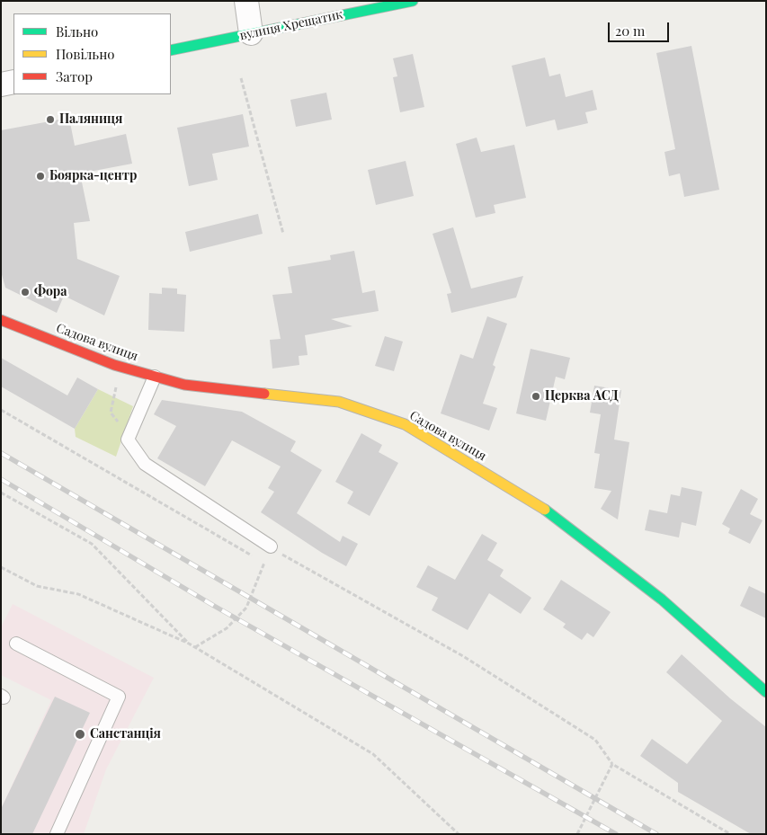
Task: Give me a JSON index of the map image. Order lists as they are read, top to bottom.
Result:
{
  "streets": {
    "street": ["вулиця Хрещатик", "Садова вулиця"]
  },
  "places": [
    "Паляниця",
    "Боярка-центр",
    "Фора",
    "Церква АСД",
    "Санстанція"
  ],
  "legend": ["Вільно", "Повільно", "Затор"],
  "scale_bar": "20 m"
}
